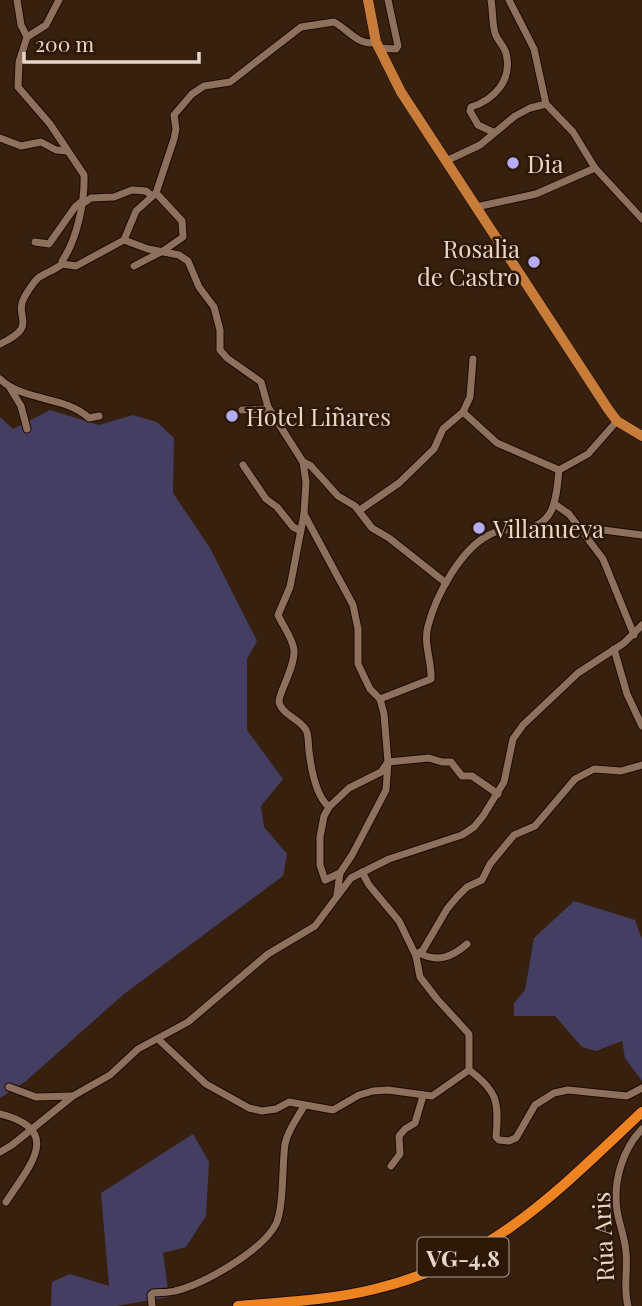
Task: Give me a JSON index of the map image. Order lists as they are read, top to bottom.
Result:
{
  "streets": {
    "highway": ["VG-4.8"],
    "street": ["Rúa Aris"]
  },
  "places": [
    "Dia",
    "Rosalia de Castro",
    "Hotel Liñares",
    "Villanueva"
  ],
  "scale_bar": "200 m"
}
